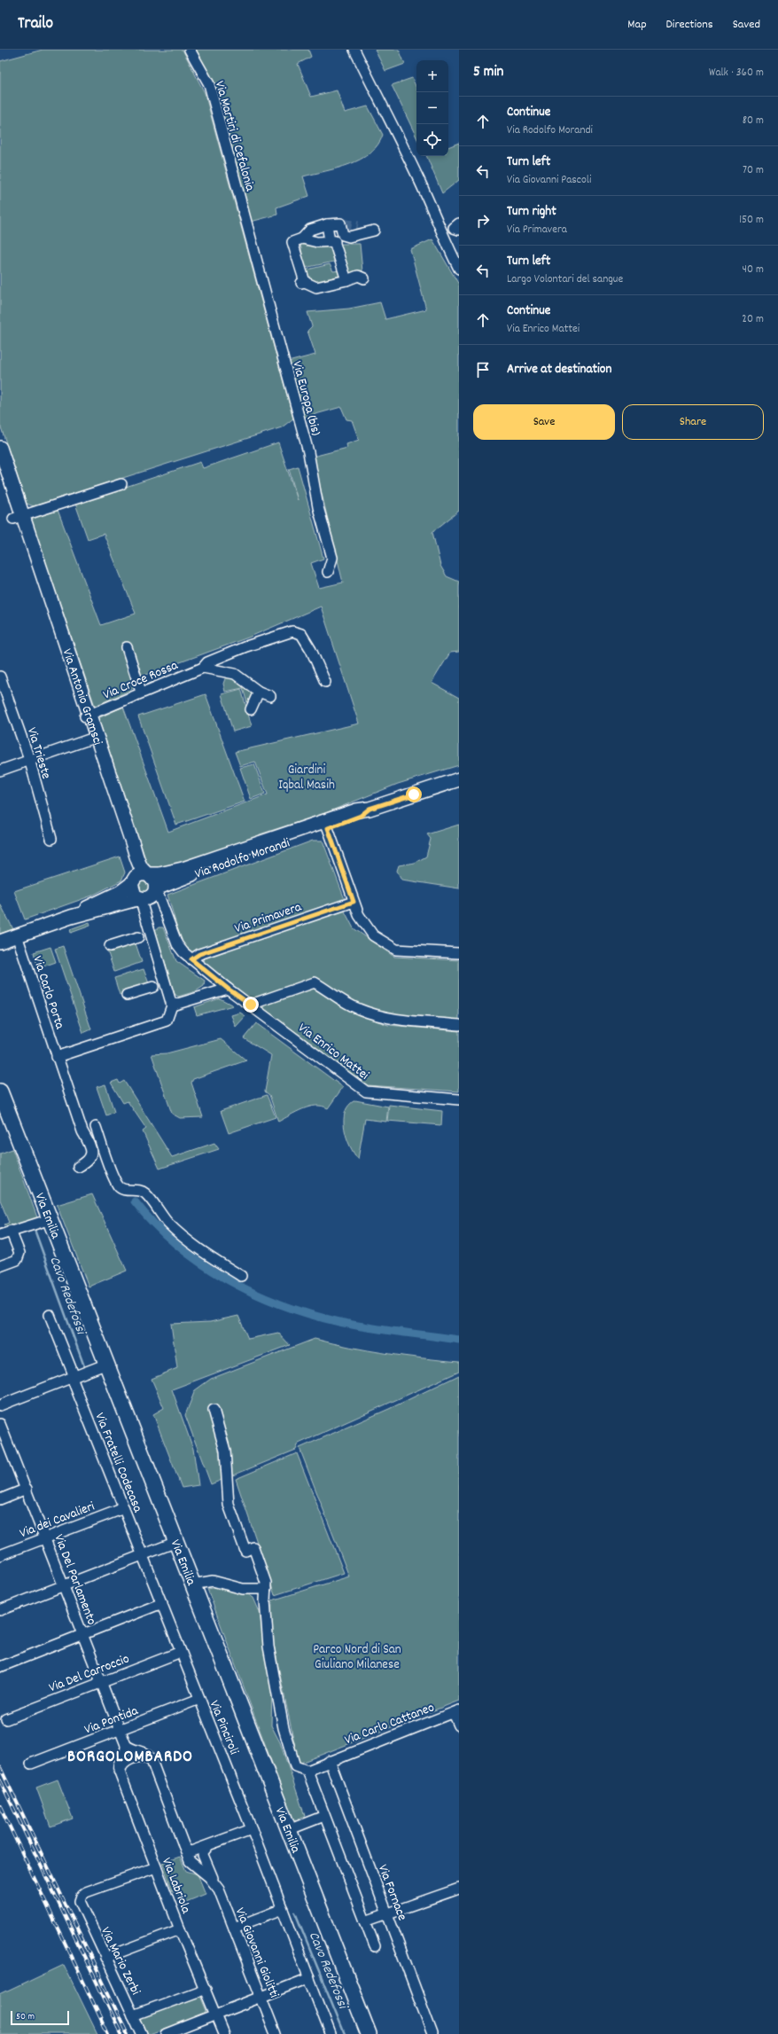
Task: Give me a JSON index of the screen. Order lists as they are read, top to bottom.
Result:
{
  "streets": {
    "main road": ["Via Emilia"],
    "street": [
      "Via Martiri di Cefalonia",
      "Via Europa (bis)",
      "Via Croce Rossa",
      "Via Antonio Gramsci",
      "Via Trieste",
      "Via Rodolfo Morandi",
      "Via Primavera",
      "Via Carlo Porta",
      "Via Enrico Mattei",
      "Via Fratelli Codecasa",
      "Via dei Cavalieri",
      "Via Del Parlamento",
      "Via Del Carroccio",
      "Via Pontida",
      "Via Carlo Cattaneo",
      "Via Pinciroli",
      "Via Labriola",
      "Via Fornace",
      "Via Giovanni Giolitti",
      "Via Mario Zerbi"
    ]
  },
  "crossings": [
    ["Via Martiri di Cefalonia", "Via Europa (bis)"],
    ["Via Croce Rossa", "Via Antonio Gramsci"],
    ["Via Antonio Gramsci", "Via Rodolfo Morandi"],
    ["Via Antonio Gramsci", "Via Enrico Mattei"],
    ["Via Rodolfo Morandi", "Via Enrico Mattei"],
    ["Via Primavera", "Via Enrico Mattei"],
    ["Via Fratelli Codecasa", "Via dei Cavalieri"],
    ["Via Fratelli Codecasa", "Via Pinciroli"],
    ["Via dei Cavalieri", "Via Del Parlamento"],
    ["Via Del Parlamento", "Via Del Carroccio"],
    ["Via Del Parlamento", "Via Pontida"],
    ["Via Del Parlamento", "Via Labriola"],
    ["Via Del Carroccio", "Via Pinciroli"],
    ["Via Pontida", "Via Pinciroli"],
    ["Via Carlo Cattaneo", "Via Fornace"],
    ["Via Labriola", "Via Mario Zerbi"]
  ],
  "districts": ["BORGOLOMBARDO"],
  "water": ["Cavo Redefossi"],
  "parks": ["Giardini Iqbal Masih", "Parco Nord di San Giuliano Milanese"],
  "scale_bar": "50 m",
  "page": {
    "header": "Trailo",
    "nav": ["Map", "Directions", "Saved"],
    "heading": ["5 min", "Walk · 360 m"],
    "map_buttons": ["+", "−"],
    "list": [
      ["Continue", "Via Rodolfo Morandi", "80 m"],
      ["Turn left", "Via Giovanni Pascoli", "70 m"],
      ["Turn right", "Via Primavera", "150 m"],
      ["Turn left", "Largo Volontari del sangue", "40 m"],
      ["Continue", "Via Enrico Mattei", "20 m"],
      "Arrive at destination"
    ],
    "buttons": ["Save", "Share"],
    "scale": "50 m"
  }
}
